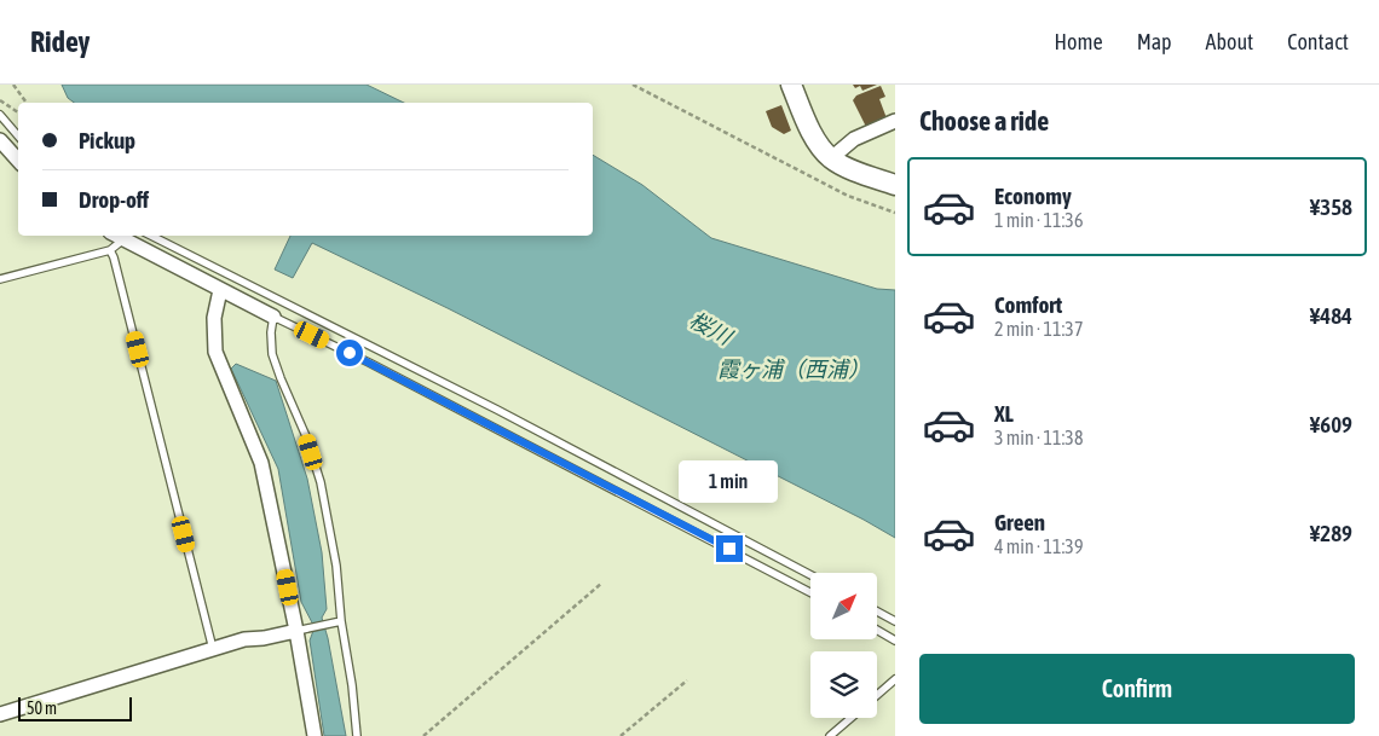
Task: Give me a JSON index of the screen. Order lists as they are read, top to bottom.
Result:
{
  "water": ["桜川", "霞ヶ浦（西浦）"],
  "scale_bar": "50 m",
  "north": "top right",
  "page": {
    "header": "Ridey",
    "nav": [
      "Home",
      "Map",
      "About",
      "Contact"
    ],
    "heading": "Choose a ride",
    "banner": ["Pickup", "Drop-off"],
    "list": [
      {
        "name": "Economy",
        "note": "1 min · 11:36",
        "value": "¥358"
      },
      {
        "name": "Comfort",
        "note": "2 min · 11:37",
        "value": "¥484"
      },
      {
        "name": "XL",
        "note": "3 min · 11:38",
        "value": "¥609"
      },
      {
        "name": "Green",
        "note": "4 min · 11:39",
        "value": "¥289"
      }
    ],
    "bubble": "1 min",
    "buttons": "Confirm",
    "scale": "50 m"
  }
}
